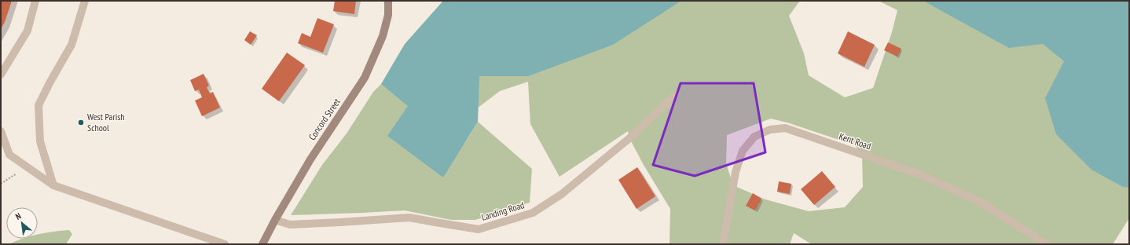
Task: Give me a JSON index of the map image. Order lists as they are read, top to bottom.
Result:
{
  "streets": {
    "main road": ["Concord Street"],
    "street": ["Kent Road", "Landing Road"]
  },
  "crossings": [
    ["Concord Street", "Landing Road"]
  ],
  "places": ["West Parish School"],
  "north": "top left"
}
